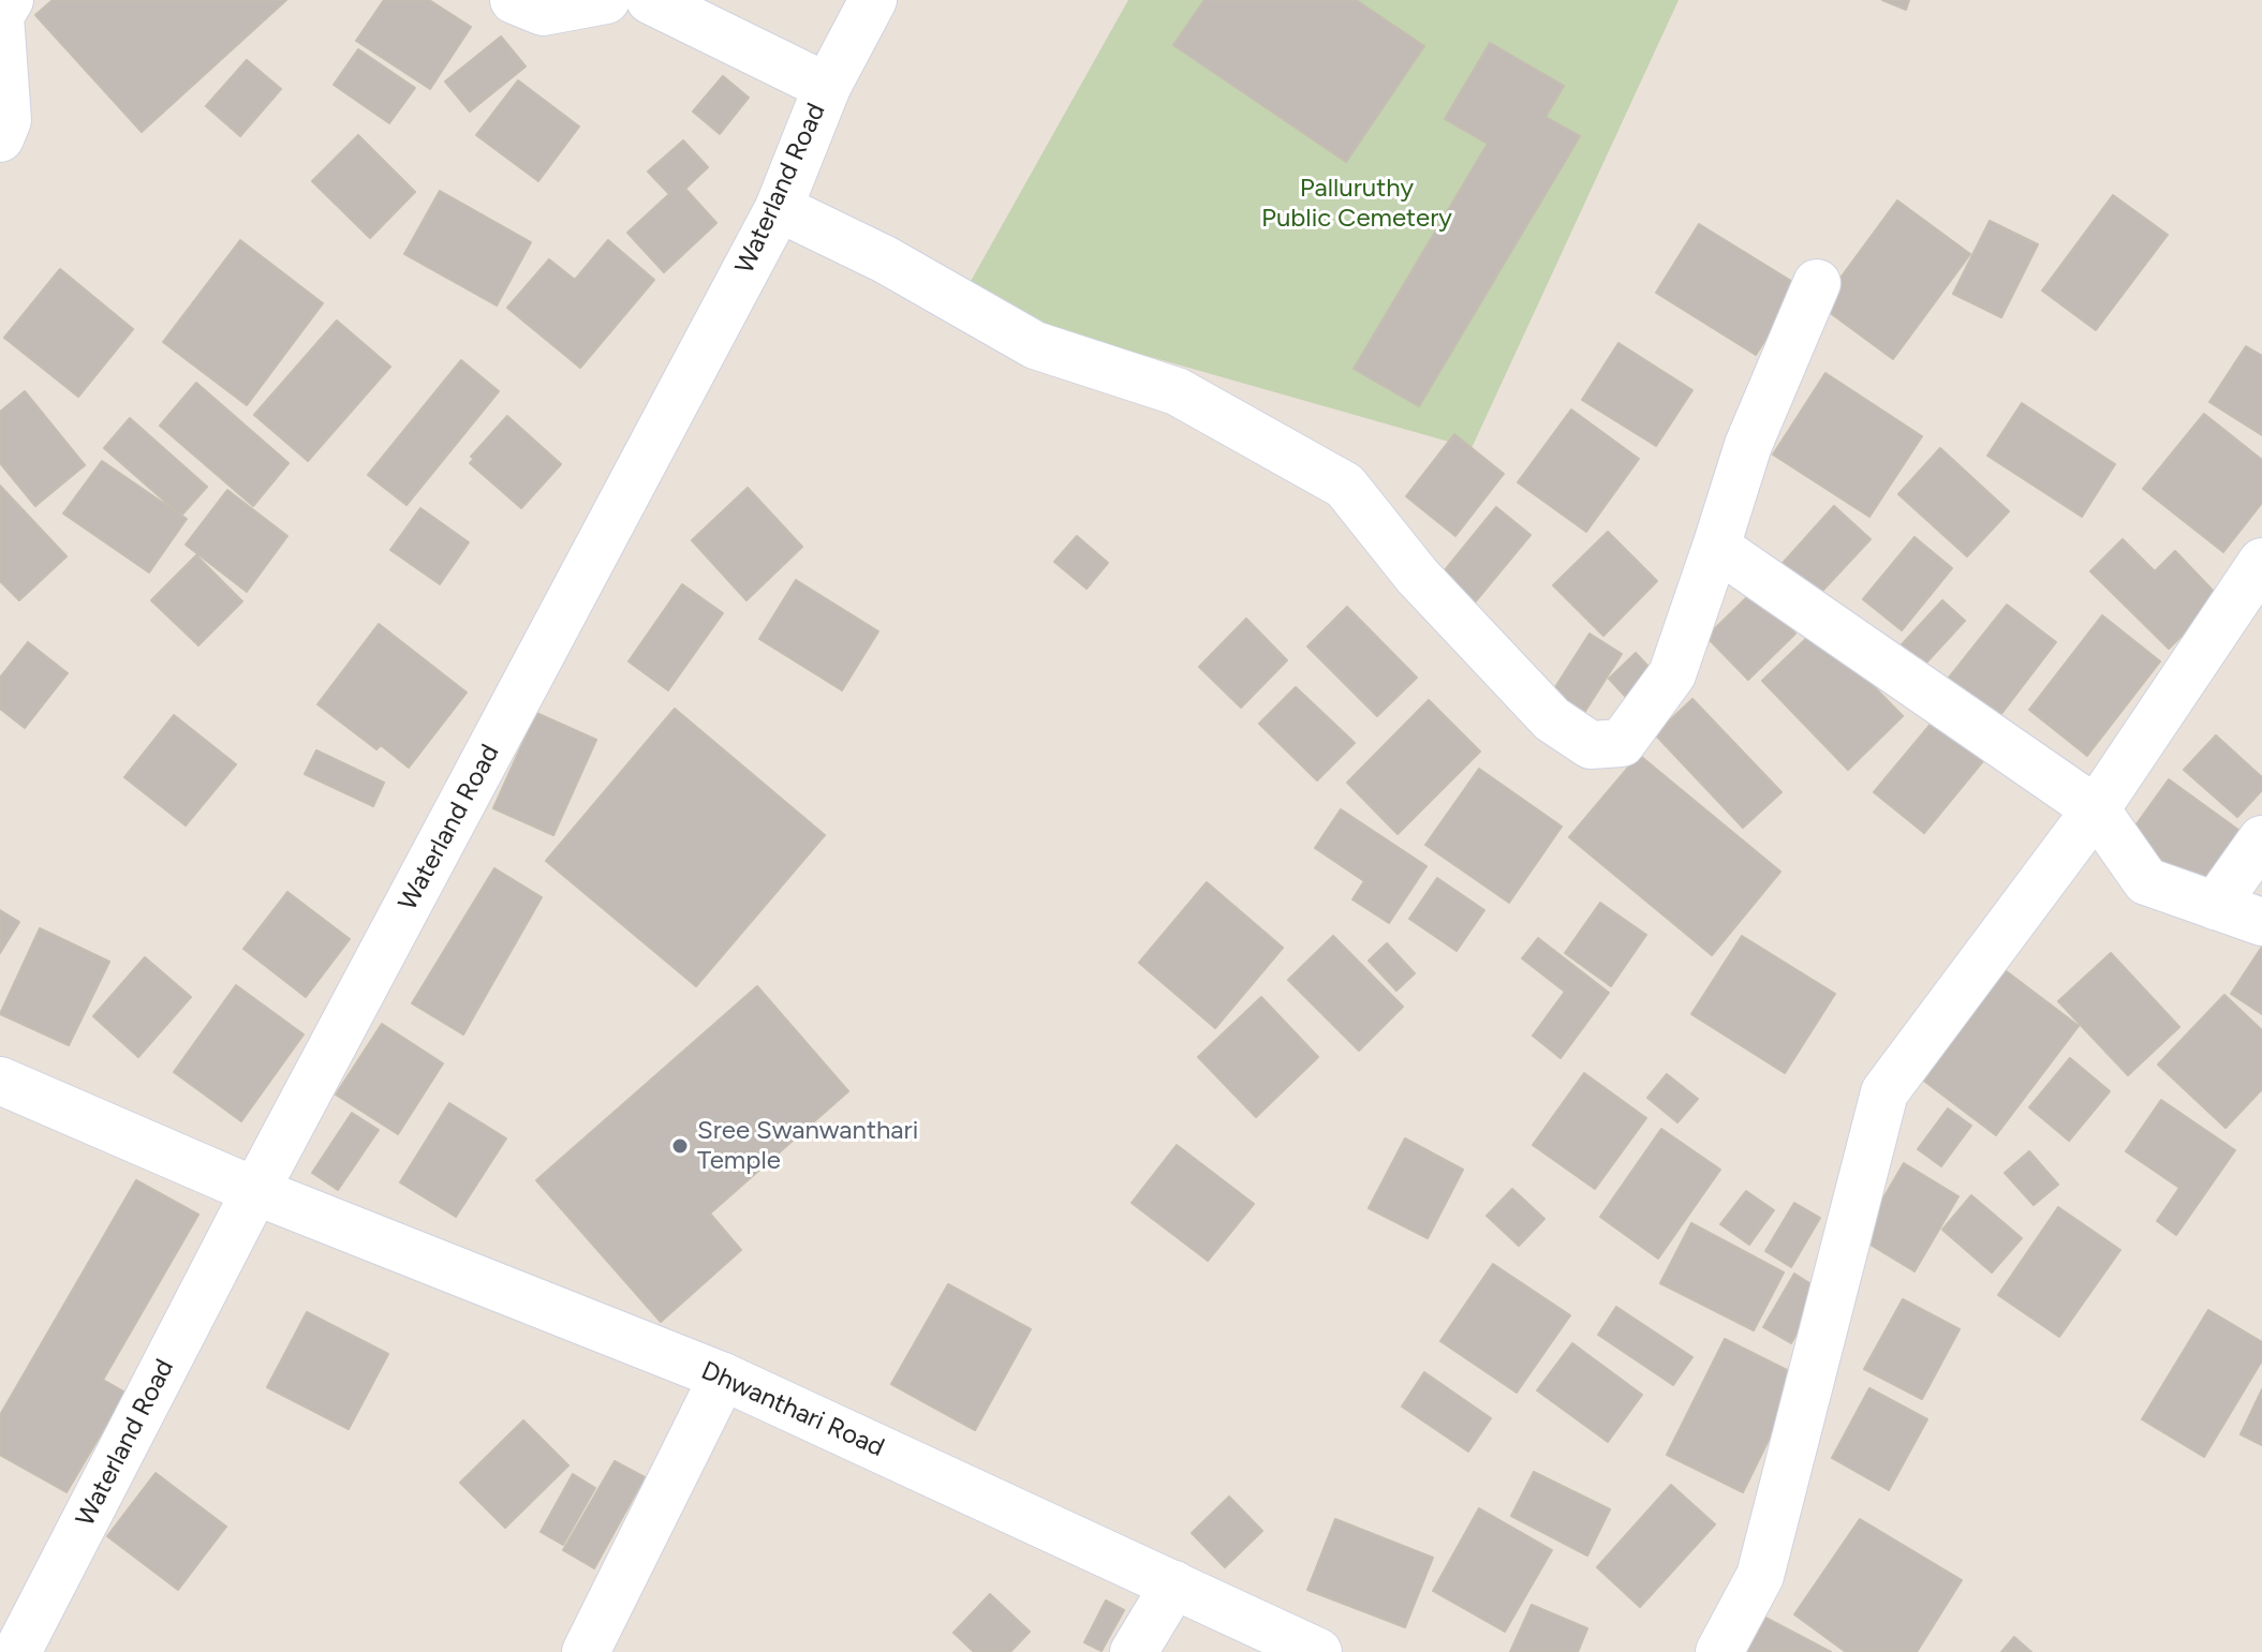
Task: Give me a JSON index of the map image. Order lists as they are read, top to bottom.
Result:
{
  "streets": {
    "street": ["Waterland Road", "Dhwanthari Road"]
  },
  "crossings": [
    ["Waterland Road", "Dhwanthari Road"]
  ],
  "parks": ["Palluruthy Public Cemetery"],
  "places": ["Sree Swanwanthari Temple"]
}
